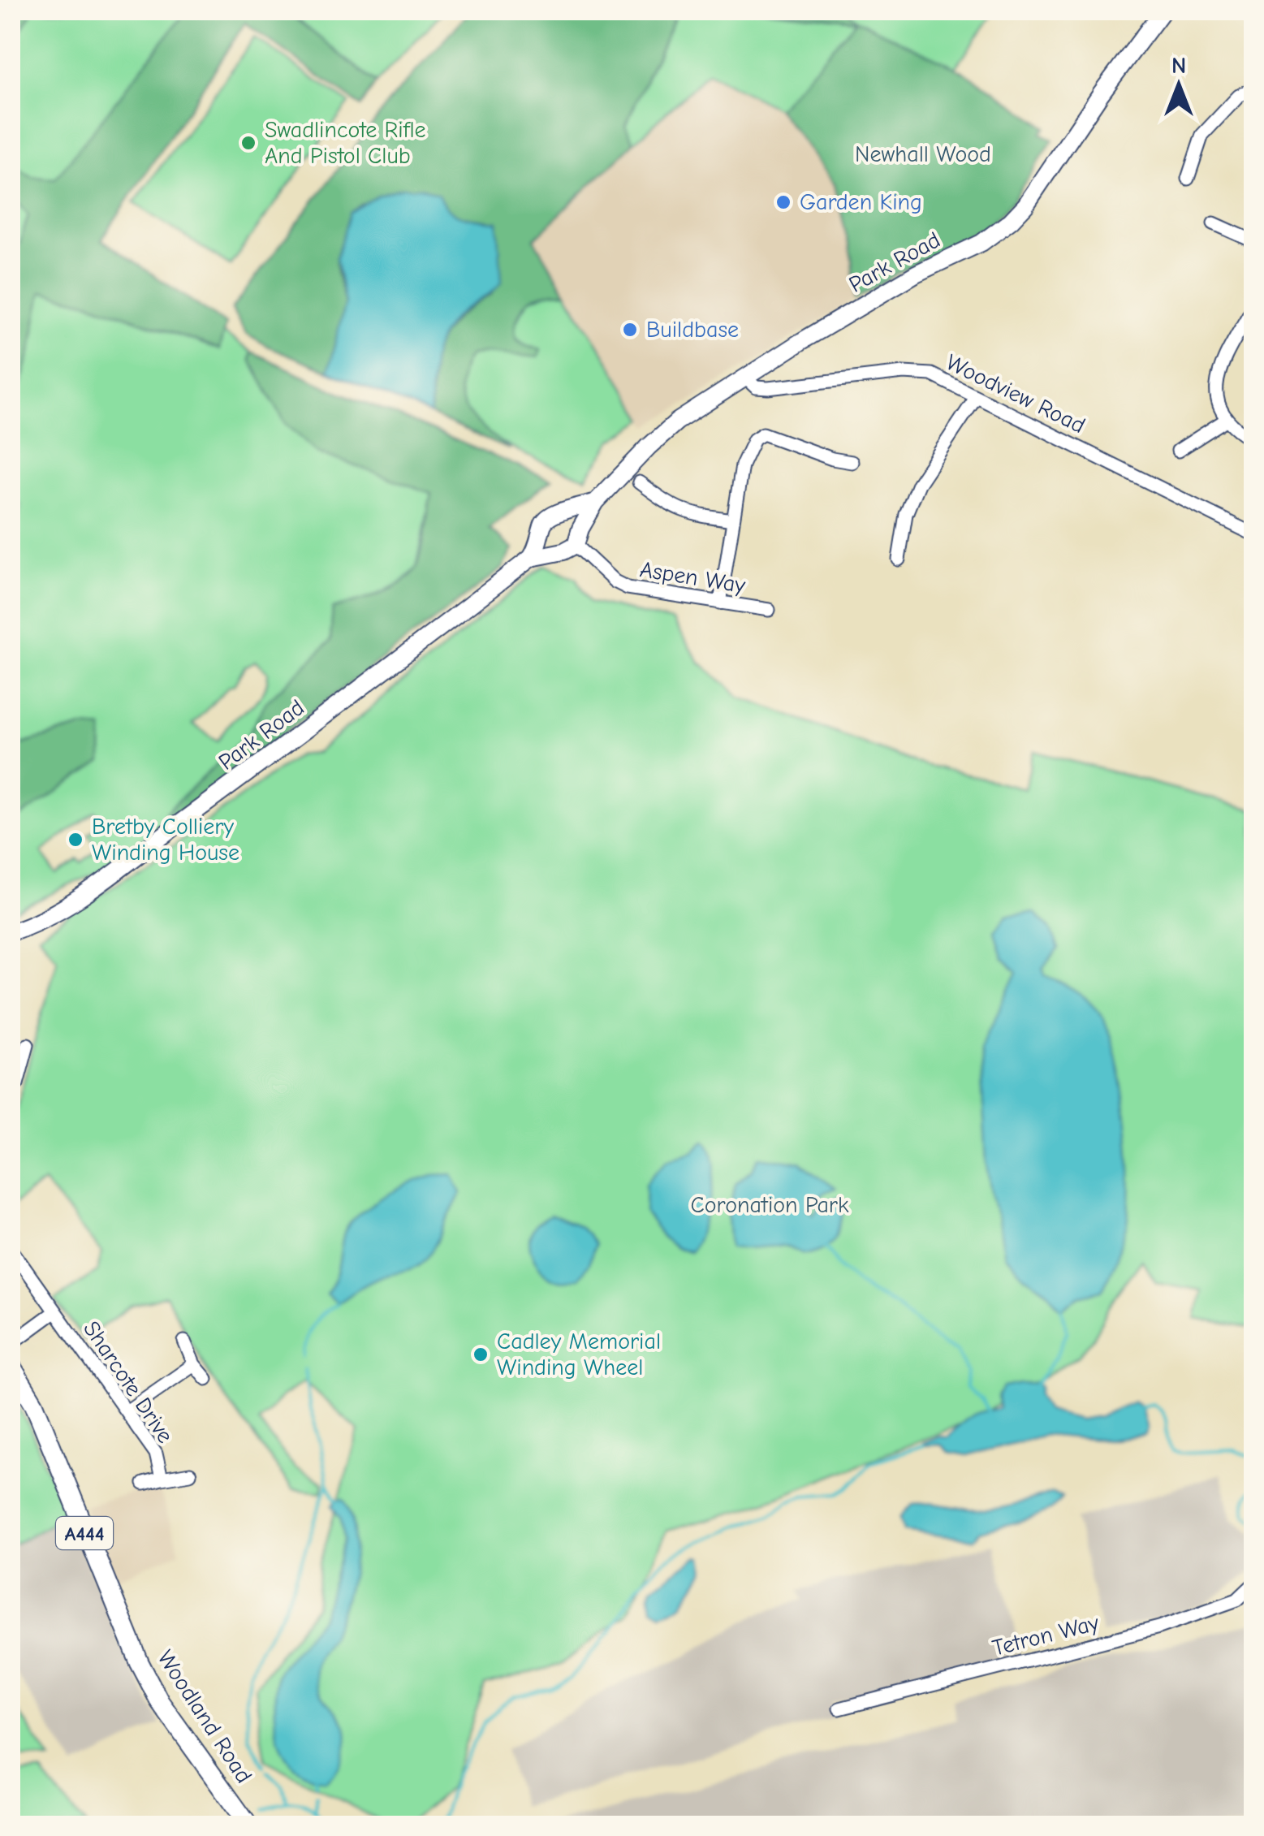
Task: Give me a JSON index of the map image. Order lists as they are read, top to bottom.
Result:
{
  "streets": {
    "highway": ["A444", "Woodland Road"],
    "main road": ["Park Road"],
    "street": [
      "Woodview Road",
      "Aspen Way",
      "Sharcote Drive",
      "Tetron Way"
    ]
  },
  "crossings": [
    ["Park Road", "Woodview Road"],
    ["Park Road", "Aspen Way"]
  ],
  "parks": ["Newhall Wood", "Coronation Park"],
  "places": [
    "Swadlincote Rifle And Pistol Club",
    "Garden King",
    "Buildbase",
    "Bretby Colliery Winding House",
    "Cadley Memorial Winding Wheel"
  ],
  "north": "top"
}
